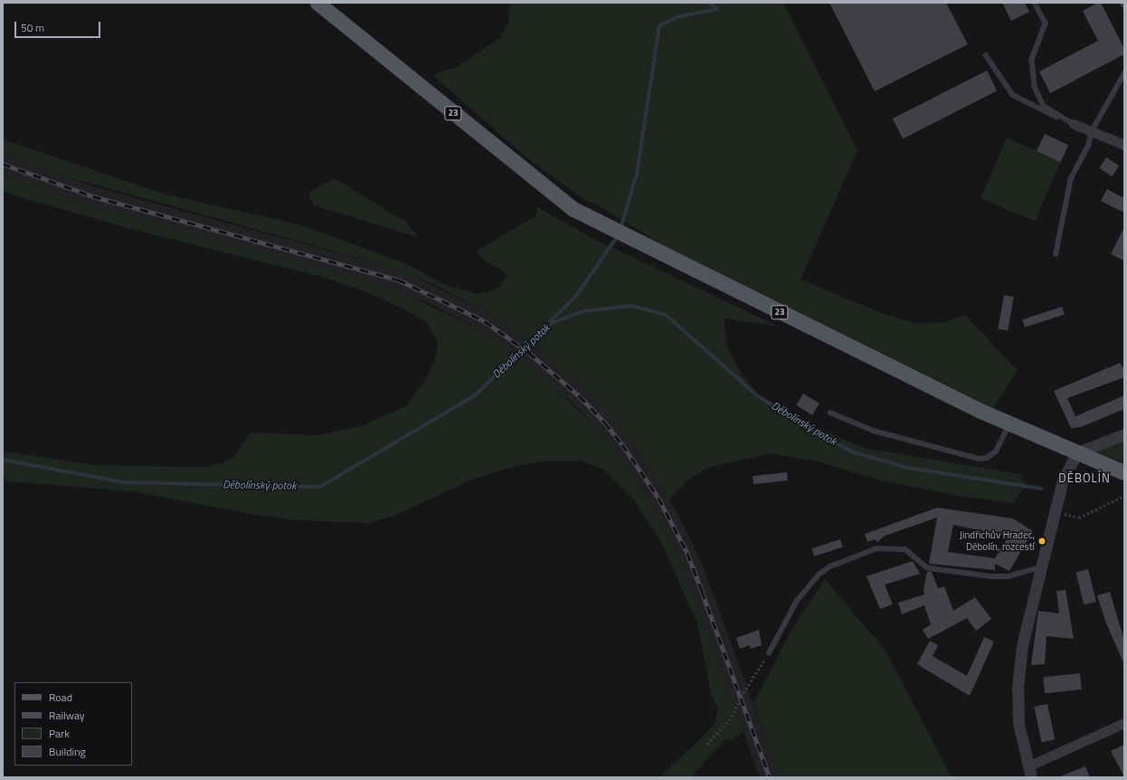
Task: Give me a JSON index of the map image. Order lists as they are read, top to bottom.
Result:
{
  "streets": {
    "main road": ["23"]
  },
  "districts": ["DĚBOLÍN"],
  "water": ["Děbolínský potok"],
  "places": ["Jindřichův Hradec, Děbolín, rozcestí"],
  "legend": [
    "Road",
    "Railway",
    "Park",
    "Building"
  ],
  "scale_bar": "50 m"
}
